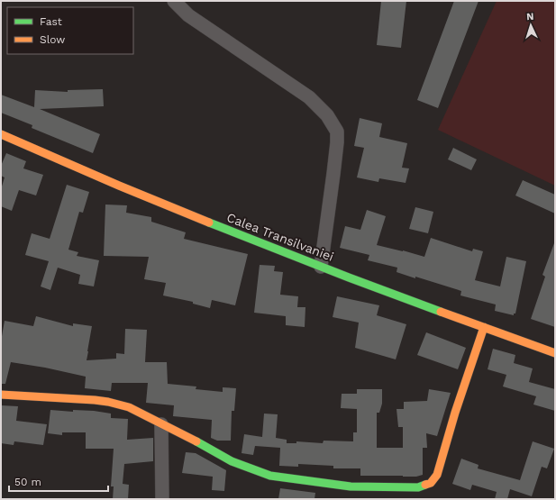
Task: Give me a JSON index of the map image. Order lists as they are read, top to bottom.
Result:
{
  "streets": {
    "main road": ["Calea Transilvaniei"]
  },
  "legend": ["Fast", "Slow"],
  "scale_bar": "50 m",
  "north": "top"
}
